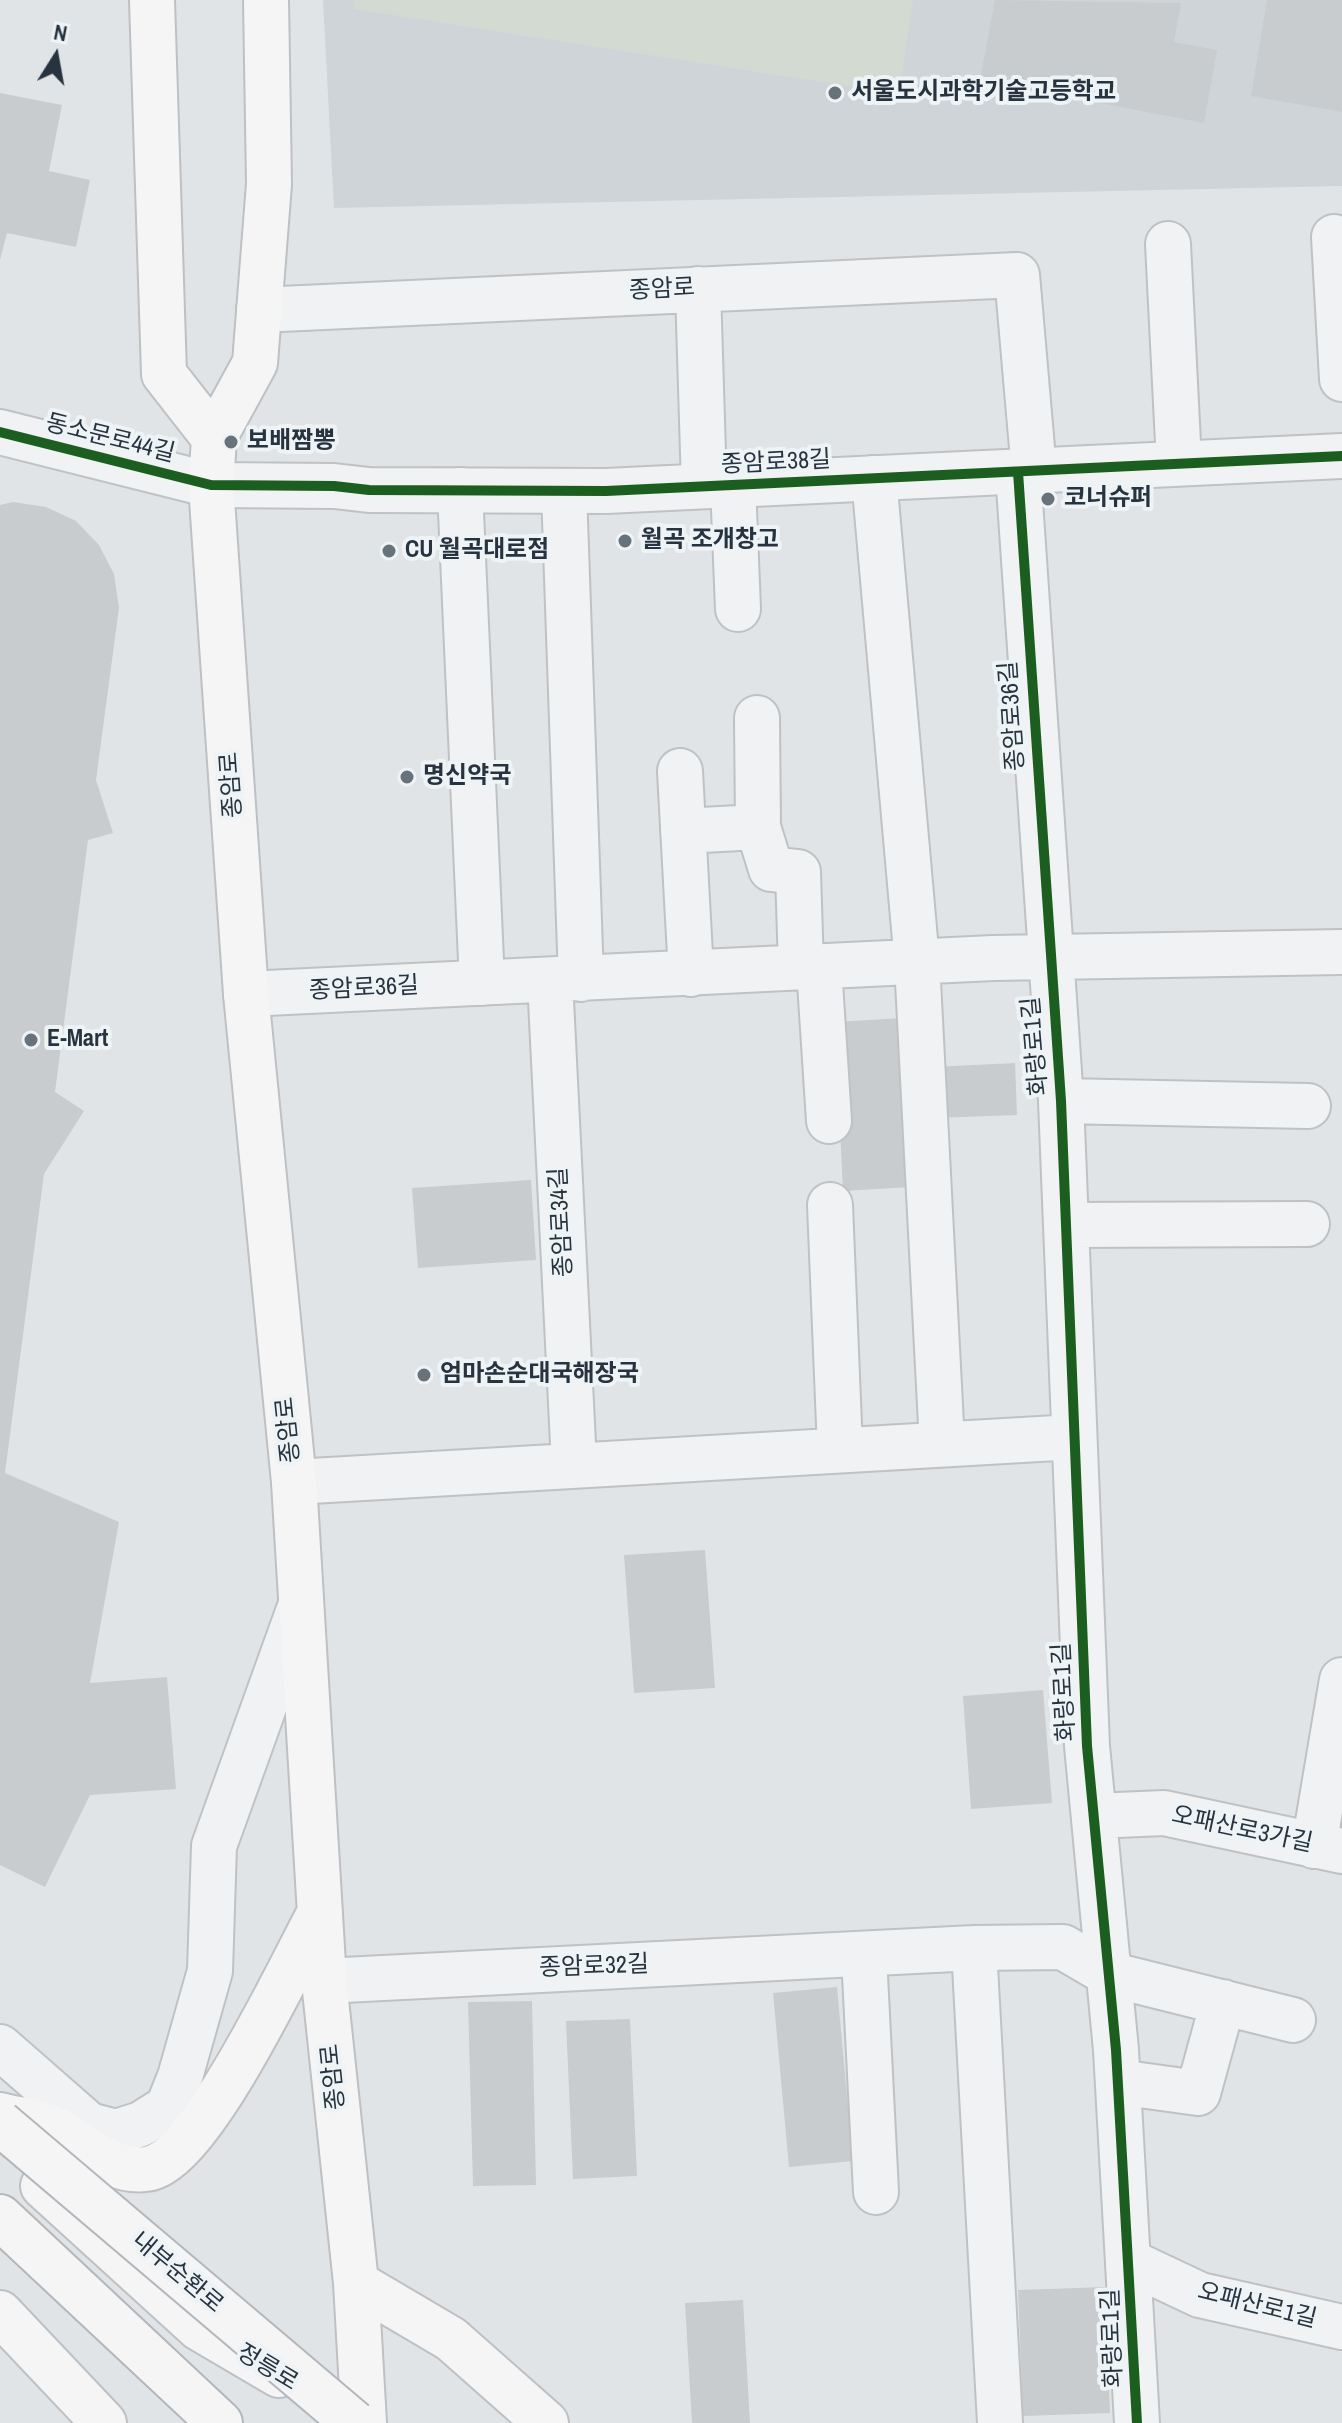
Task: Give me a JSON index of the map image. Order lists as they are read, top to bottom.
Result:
{
  "streets": {
    "main road": ["종암로", "내부순환로", "정릉로"],
    "street": [
      "동소문로44길",
      "종암로38길",
      "종암로36길",
      "화랑로1길",
      "종암로34길",
      "오패산로3가길",
      "종암로32길",
      "오패산로1길"
    ]
  },
  "crossings": [
    ["종암로", "동소문로44길"],
    ["종암로", "종암로38길"],
    ["종암로", "종암로36길"],
    ["종암로", "종암로32길"],
    ["종암로", "내부순환로"],
    ["종암로", "정릉로"],
    ["동소문로44길", "종암로38길"],
    ["종암로38길", "종암로36길"],
    ["종암로36길", "화랑로1길"],
    ["종암로36길", "종암로34길"],
    ["화랑로1길", "오패산로3가길"],
    ["화랑로1길", "종암로32길"],
    ["화랑로1길", "오패산로1길"],
    ["내부순환로", "정릉로"]
  ],
  "places": [
    "서울도시과학기술고등학교",
    "보배짬뽕",
    "코너슈퍼",
    "월곡 조개창고",
    "CU 월곡대로점",
    "명신약국",
    "E-Mart",
    "엄마손순대국해장국"
  ],
  "north": "top"
}
